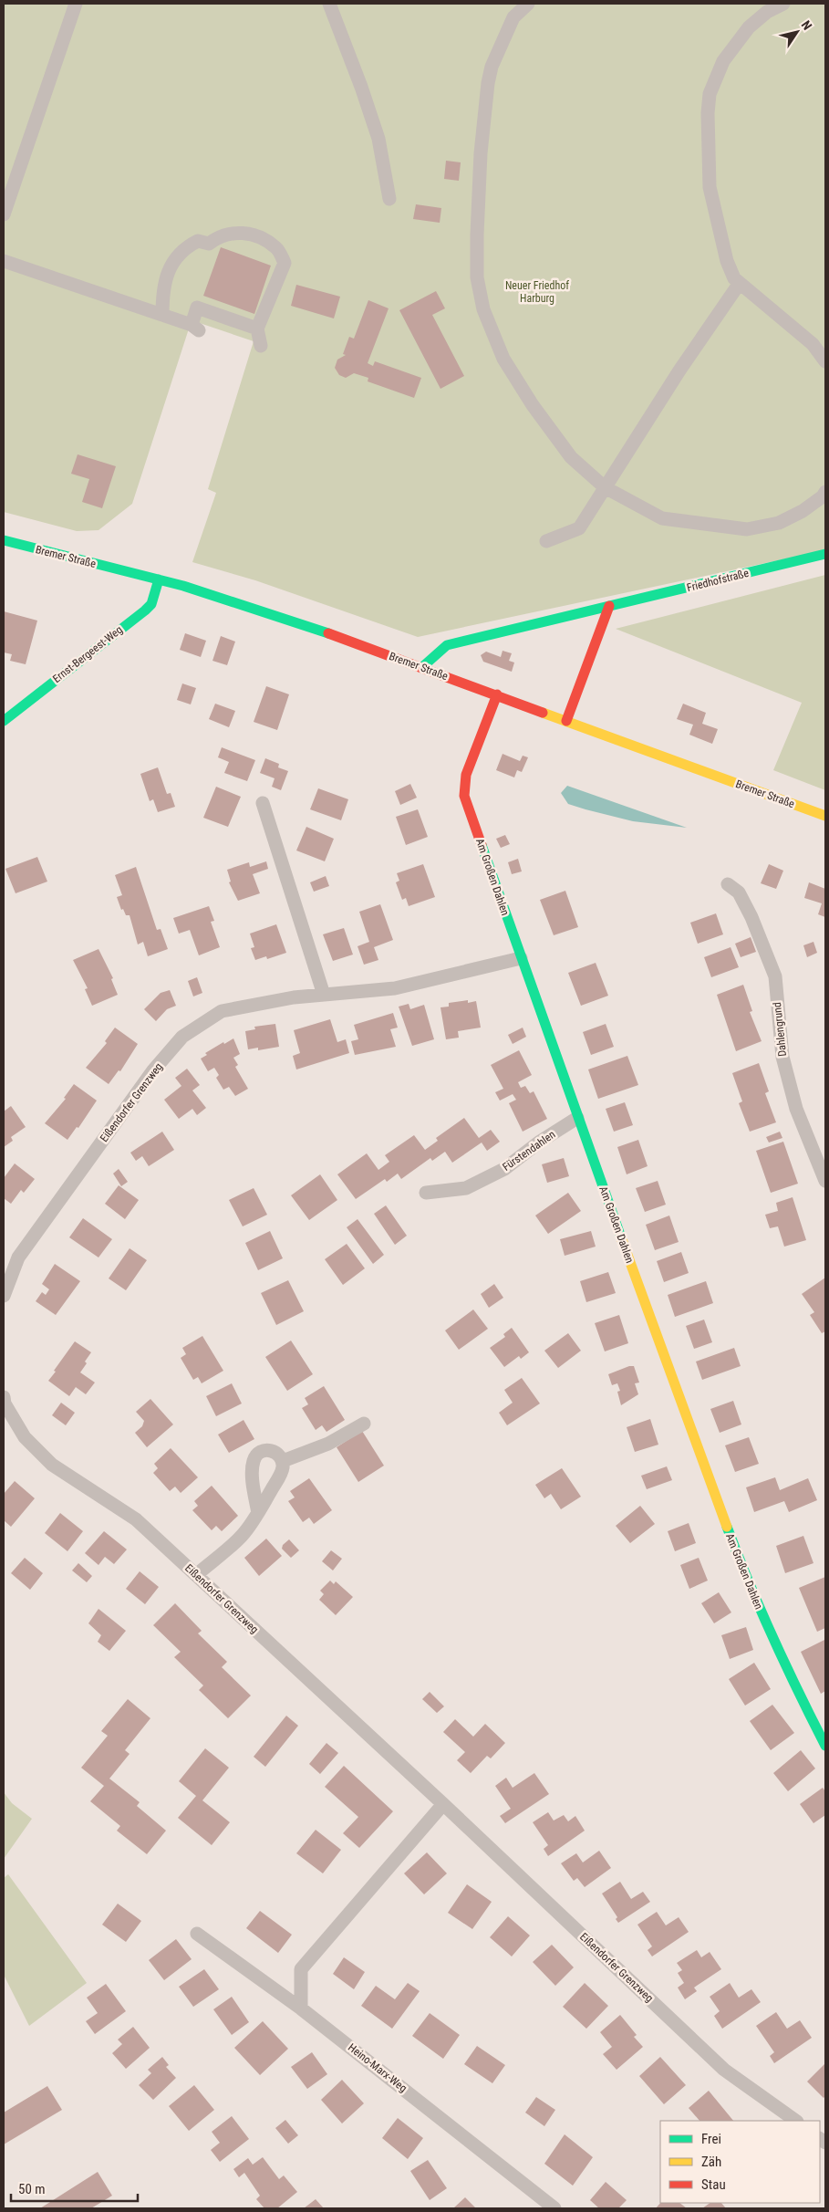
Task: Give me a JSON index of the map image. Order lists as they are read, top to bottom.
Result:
{
  "streets": {
    "street": [
      "Bremer Straße",
      "Friedhofstraße",
      "Ernst-Bergeest-Weg",
      "Am Großen Dahlen",
      "Dahlengrund",
      "Eißendorfer Grenzweg",
      "Fürstendahlen",
      "Heino-Marx-Weg"
    ]
  },
  "crossings": [
    ["Bremer Straße", "Friedhofstraße"],
    ["Bremer Straße", "Ernst-Bergeest-Weg"],
    ["Bremer Straße", "Am Großen Dahlen"],
    ["Am Großen Dahlen", "Eißendorfer Grenzweg"],
    ["Am Großen Dahlen", "Fürstendahlen"]
  ],
  "parks": ["Neuer Friedhof Harburg"],
  "legend": ["Frei", "Zäh", "Stau"],
  "scale_bar": "50 m",
  "north": "top right"
}
